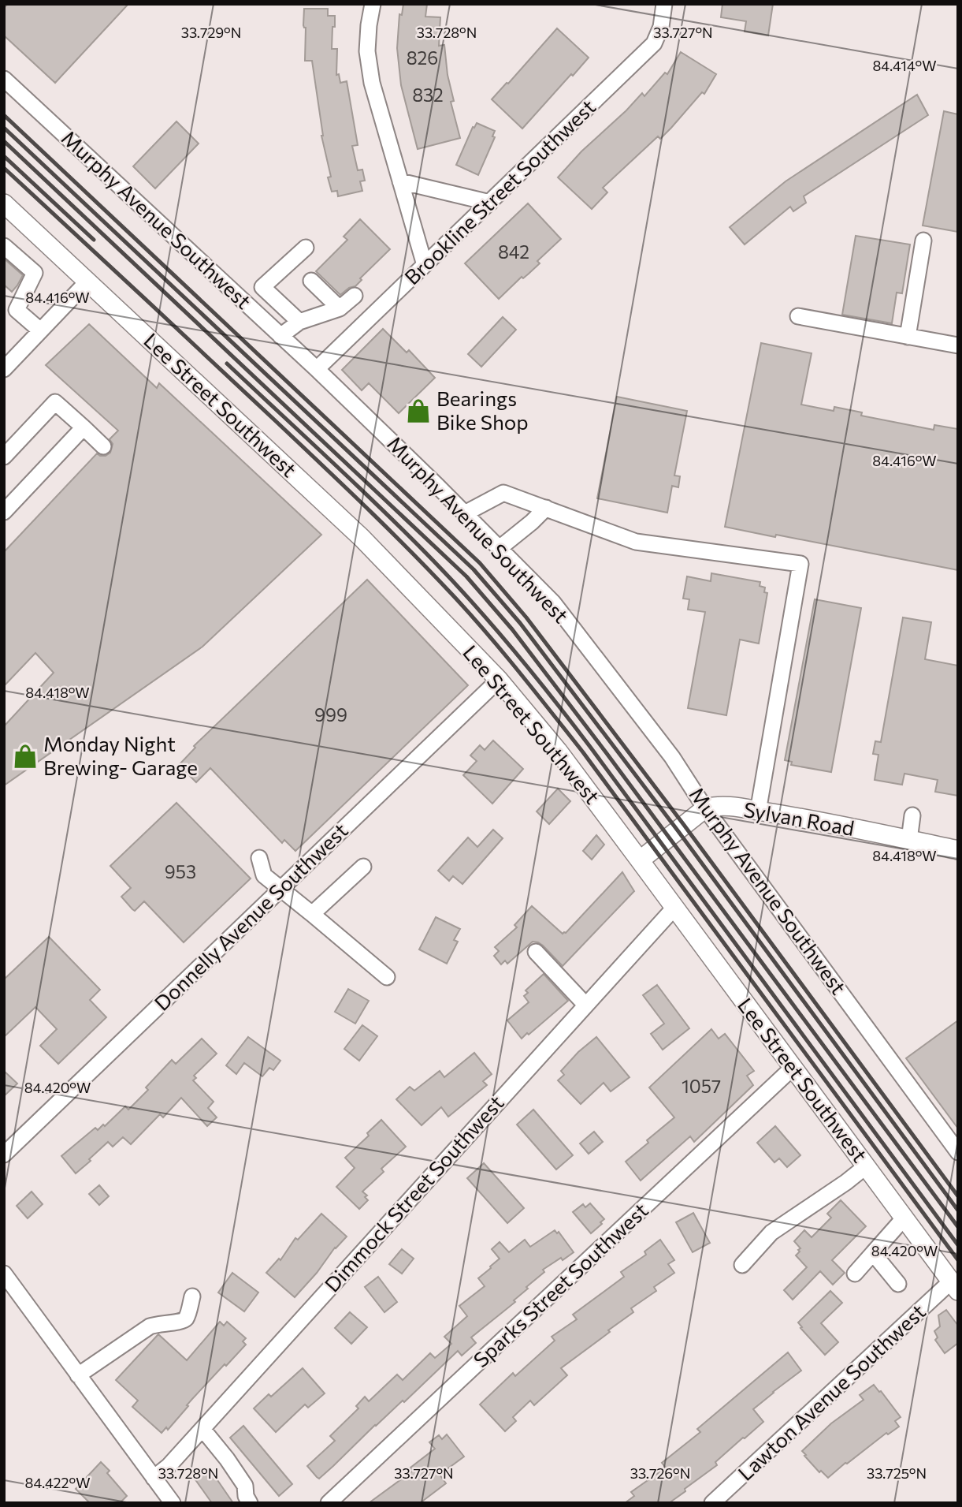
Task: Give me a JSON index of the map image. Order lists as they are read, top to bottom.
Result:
{
  "streets": {
    "main road": ["Lee Street Southwest", "Sylvan Road"],
    "street": [
      "Brookline Street Southwest",
      "Murphy Avenue Southwest",
      "Donnelly Avenue Southwest",
      "Dimmock Street Southwest",
      "Sparks Street Southwest",
      "Lawton Avenue Southwest"
    ]
  },
  "crossings": [
    ["Brookline Street Southwest", "Murphy Avenue Southwest"],
    ["Murphy Avenue Southwest", "Sylvan Road"],
    ["Lee Street Southwest", "Donnelly Avenue Southwest"],
    ["Lee Street Southwest", "Dimmock Street Southwest"],
    ["Lee Street Southwest", "Sparks Street Southwest"],
    ["Lee Street Southwest", "Lawton Avenue Southwest"]
  ],
  "places": {
    "shop": ["Bearings Bike Shop", "Monday Night Brewing- Garage"]
  },
  "house_numbers": [
    "826",
    "832",
    "842",
    "999",
    "953",
    "1057"
  ],
  "coordinates": [
    "33.729°N",
    "33.728°N",
    "33.727°N",
    "84.414°W",
    "84.416°W",
    "84.418°W",
    "84.420°W",
    "33.726°N",
    "33.725°N",
    "84.422°W"
  ]
}
